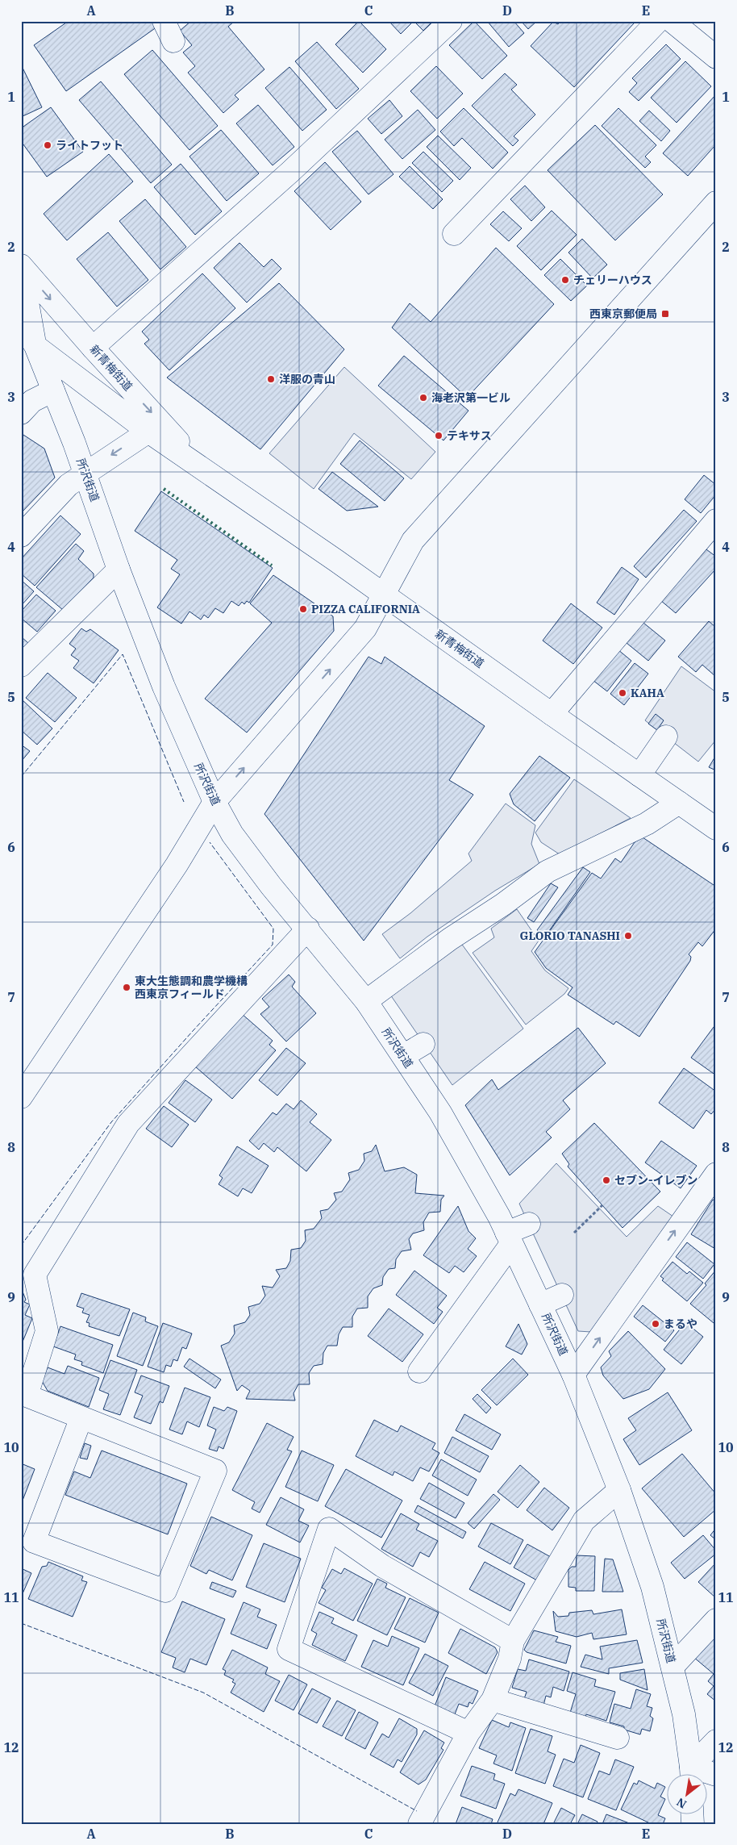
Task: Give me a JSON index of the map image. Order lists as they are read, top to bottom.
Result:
{
  "streets": {
    "street": ["新青梅街道", "所沢街道"]
  },
  "crossings": [
    ["新青梅街道", "所沢街道"]
  ],
  "places": {
    "other": [
      "ライトフット",
      "チェリーハウス",
      "洋服の青山",
      "海老沢第一ビル",
      "テキサス",
      "PIZZA CALIFORNIA",
      "KAHA",
      "GLORIO TANASHI",
      "東大生態調和農学機構 西東京フィールド",
      "セブン-イレブン",
      "まるや"
    ],
    "transit": ["西東京郵便局"]
  },
  "north": "bottom left",
  "grid": {
    "columns": [
      "A",
      "B",
      "C",
      "D",
      "E"
    ],
    "rows": [
      "1",
      "2",
      "3",
      "4",
      "5",
      "6",
      "7",
      "8",
      "9",
      "10",
      "11",
      "12"
    ]
  }
}
